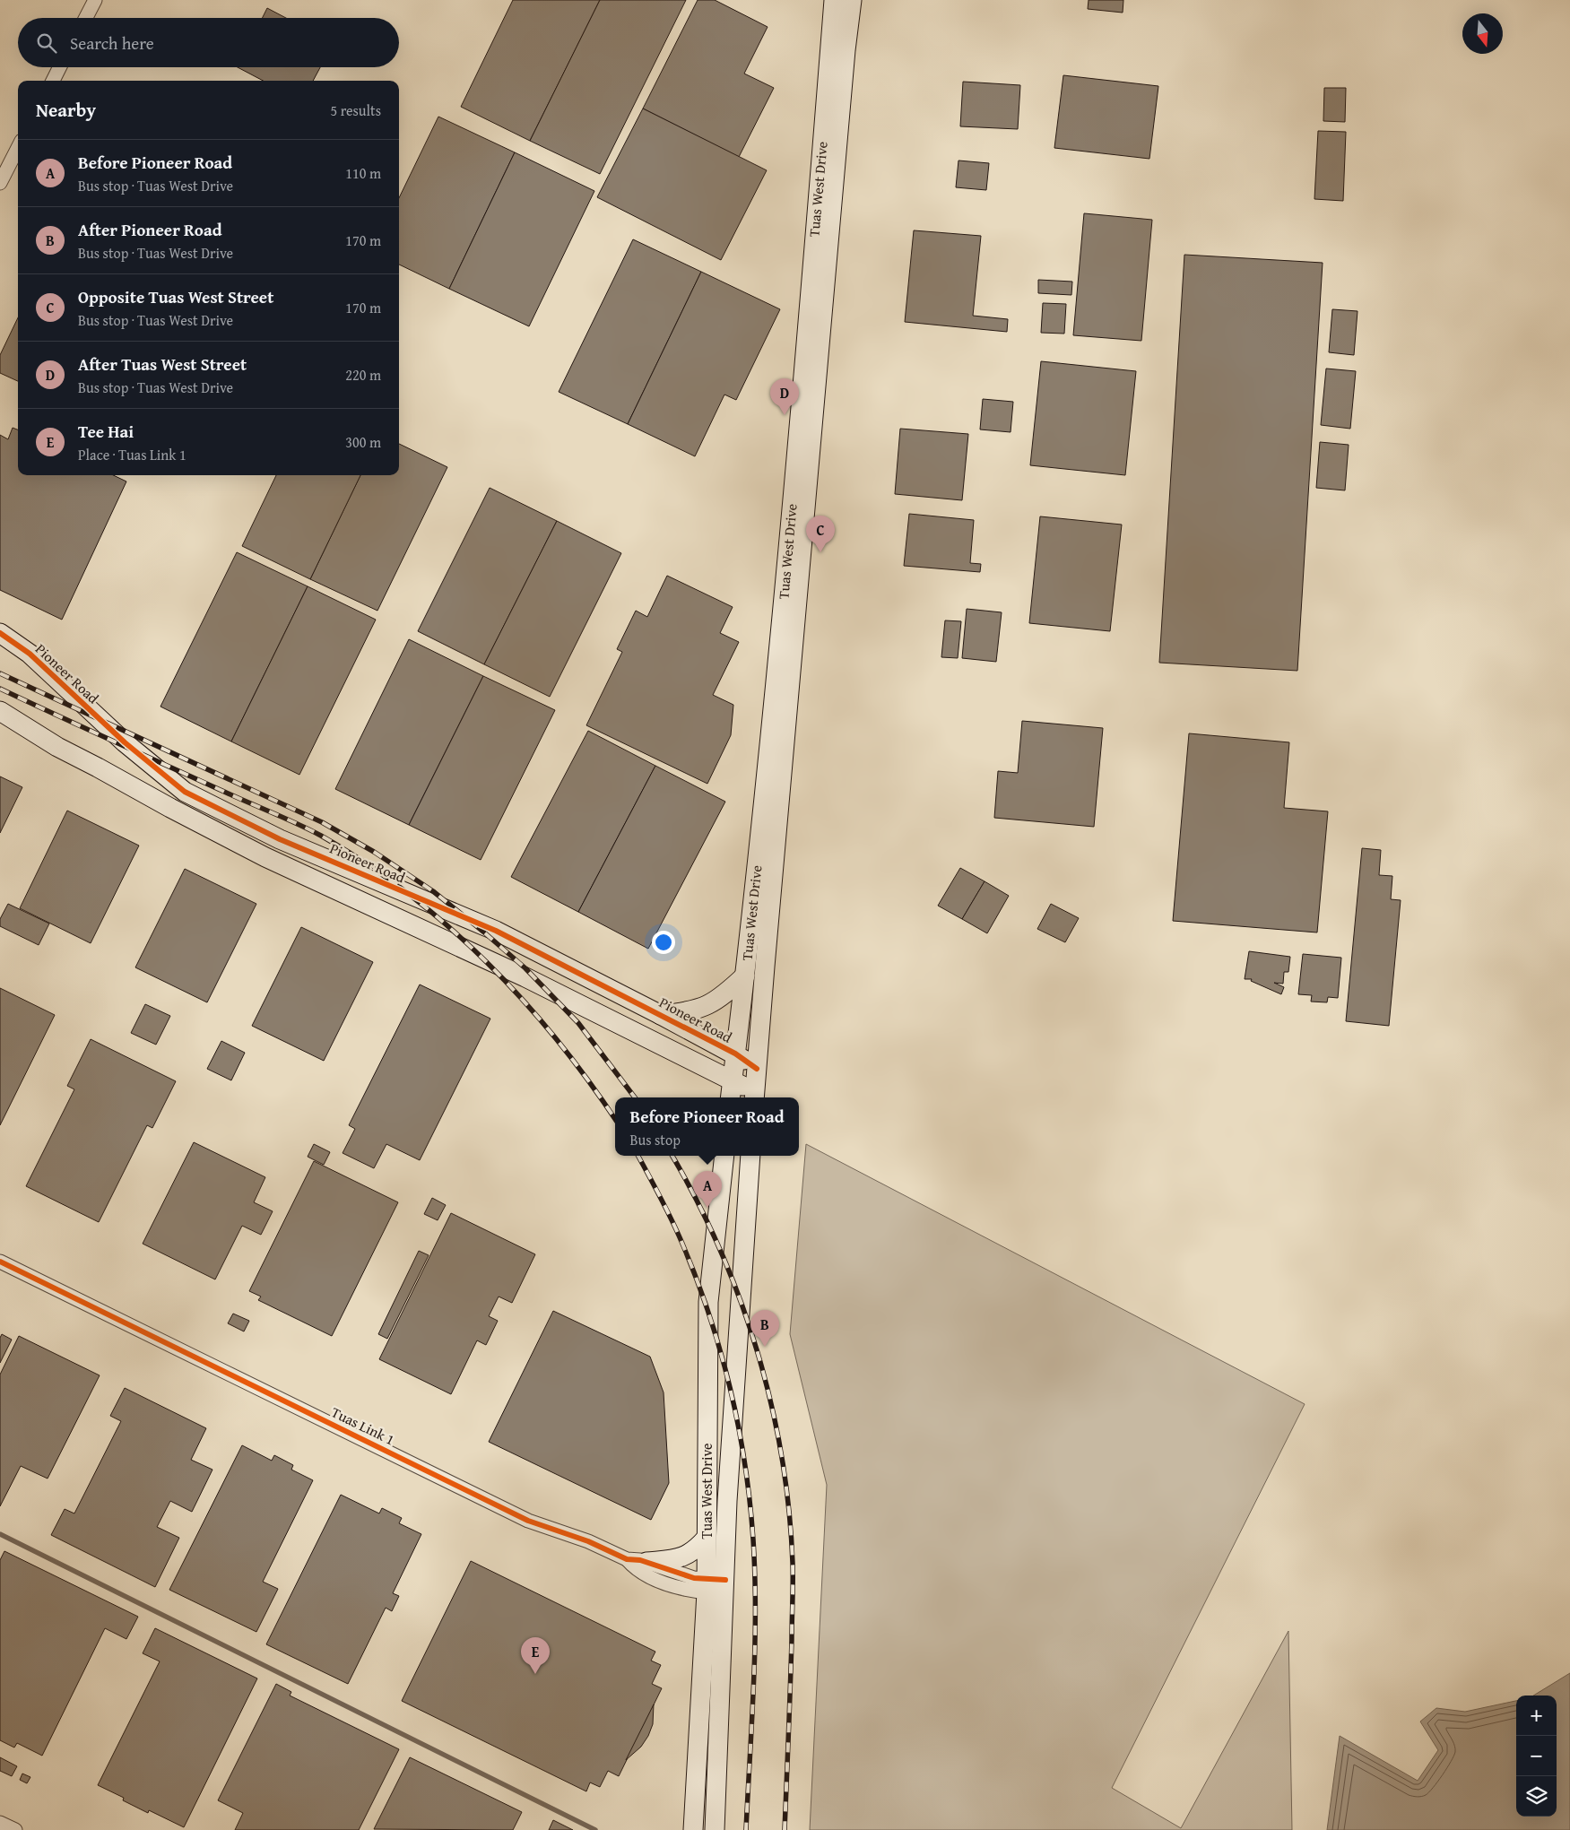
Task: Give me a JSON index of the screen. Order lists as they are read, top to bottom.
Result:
{
  "streets": {
    "main road": ["Tuas West Drive", "Pioneer Road"],
    "street": ["Tuas Link 1"]
  },
  "crossings": [
    ["Tuas West Drive", "Pioneer Road"],
    ["Tuas West Drive", "Tuas Link 1"]
  ],
  "north": "bottom",
  "page": {
    "search": "Search here",
    "heading": ["Nearby", "5 results"],
    "list": [
      {
        "mark": "A",
        "name": "Before Pioneer Road",
        "note": "Bus stop · Tuas West Drive",
        "value": "110 m"
      },
      {
        "mark": "B",
        "name": "After Pioneer Road",
        "note": "Bus stop · Tuas West Drive",
        "value": "170 m"
      },
      {
        "mark": "C",
        "name": "Opposite Tuas West Street",
        "note": "Bus stop · Tuas West Drive",
        "value": "170 m"
      },
      {
        "mark": "D",
        "name": "After Tuas West Street",
        "note": "Bus stop · Tuas West Drive",
        "value": "220 m"
      },
      {
        "mark": "E",
        "name": "Tee Hai",
        "note": "Place · Tuas Link 1",
        "value": "300 m"
      }
    ],
    "pins": [
      "D",
      "C",
      "A",
      "B",
      "E"
    ],
    "popup": ["Before Pioneer Road", "Bus stop"],
    "map_buttons": ["+", "−"]
  }
}
